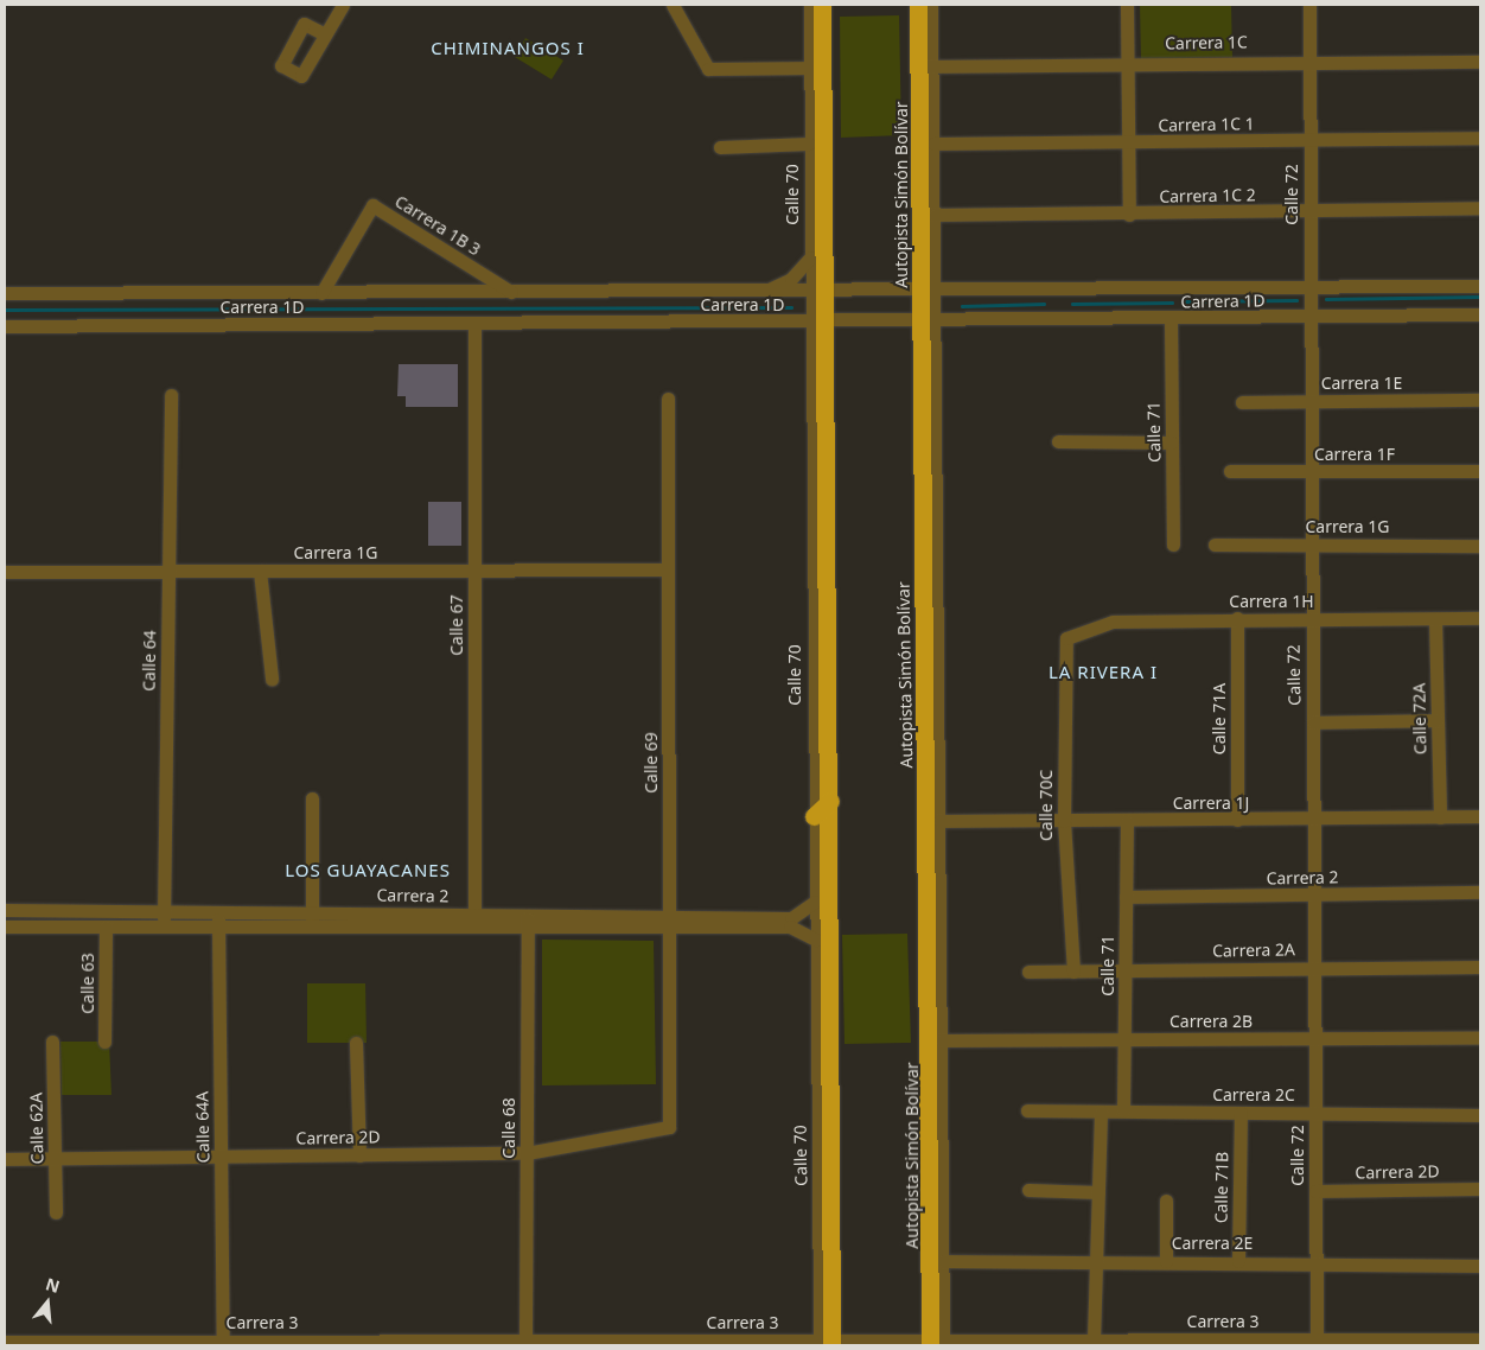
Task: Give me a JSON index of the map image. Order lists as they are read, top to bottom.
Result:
{
  "streets": {
    "highway": ["Autopista Simón Bolívar"],
    "street": [
      "Carrera 1C",
      "Carrera 1C 1",
      "Calle 70",
      "Calle 72",
      "Carrera 1C 2",
      "Carrera 1B 3",
      "Carrera 1D",
      "Carrera 1E",
      "Calle 71",
      "Carrera 1F",
      "Carrera 1G",
      "Carrera 1H",
      "Calle 67",
      "Calle 64",
      "Calle 71A",
      "Calle 72A",
      "Calle 69",
      "Carrera 1J",
      "Calle 70C",
      "Carrera 2",
      "Carrera 2A",
      "Calle 63",
      "Carrera 2B",
      "Carrera 2C",
      "Calle 64A",
      "Calle 62A",
      "Calle 68",
      "Carrera 2D",
      "Calle 71B",
      "Carrera 2E",
      "Carrera 3"
    ]
  },
  "crossings": [
    ["Carrera 1C", "Autopista Simón Bolívar"],
    ["Carrera 1C", "Calle 72"],
    ["Carrera 1C 1", "Calle 72"],
    ["Calle 70", "Carrera 1D"],
    ["Calle 70", "Carrera 2"],
    ["Calle 70", "Carrera 3"],
    ["Autopista Simón Bolívar", "Carrera 1D"],
    ["Autopista Simón Bolívar", "Carrera 3"],
    ["Calle 72", "Carrera 1C 2"],
    ["Calle 72", "Carrera 1D"],
    ["Calle 72", "Carrera 1E"],
    ["Calle 72", "Carrera 1F"],
    ["Calle 72", "Carrera 1G"],
    ["Calle 72", "Carrera 1H"],
    ["Calle 72", "Carrera 1J"],
    ["Calle 72", "Carrera 2"],
    ["Calle 72", "Carrera 2A"],
    ["Calle 72", "Carrera 2B"],
    ["Calle 72", "Carrera 2C"],
    ["Calle 72", "Carrera 2D"],
    ["Calle 72", "Carrera 2E"],
    ["Calle 72", "Carrera 3"],
    ["Carrera 1B 3", "Carrera 1D"],
    ["Carrera 1D", "Calle 71"],
    ["Carrera 1D", "Calle 67"],
    ["Calle 71", "Carrera 1J"],
    ["Calle 71", "Carrera 2"],
    ["Calle 71", "Carrera 2A"],
    ["Calle 71", "Carrera 2B"],
    ["Calle 71", "Carrera 2C"],
    ["Carrera 1G", "Calle 67"],
    ["Carrera 1G", "Calle 64"],
    ["Carrera 1G", "Calle 69"],
    ["Carrera 1H", "Calle 71A"],
    ["Carrera 1H", "Calle 72A"],
    ["Carrera 1H", "Calle 70C"],
    ["Calle 67", "Carrera 2"],
    ["Calle 64", "Carrera 2"],
    ["Calle 71A", "Carrera 1J"],
    ["Calle 72A", "Carrera 1J"],
    ["Calle 69", "Carrera 2"],
    ["Calle 69", "Carrera 2D"],
    ["Carrera 1J", "Calle 70C"],
    ["Calle 70C", "Carrera 2A"],
    ["Carrera 2", "Calle 63"],
    ["Carrera 2", "Calle 64A"],
    ["Carrera 2", "Calle 68"],
    ["Carrera 2C", "Calle 71B"],
    ["Calle 64A", "Carrera 2D"],
    ["Calle 64A", "Carrera 3"],
    ["Calle 62A", "Carrera 2D"],
    ["Calle 68", "Carrera 2D"],
    ["Calle 68", "Carrera 3"],
    ["Calle 71B", "Carrera 2E"]
  ],
  "districts": ["CHIMINANGOS I", "LA RIVERA I", "LOS GUAYACANES"],
  "north": "top"
}
